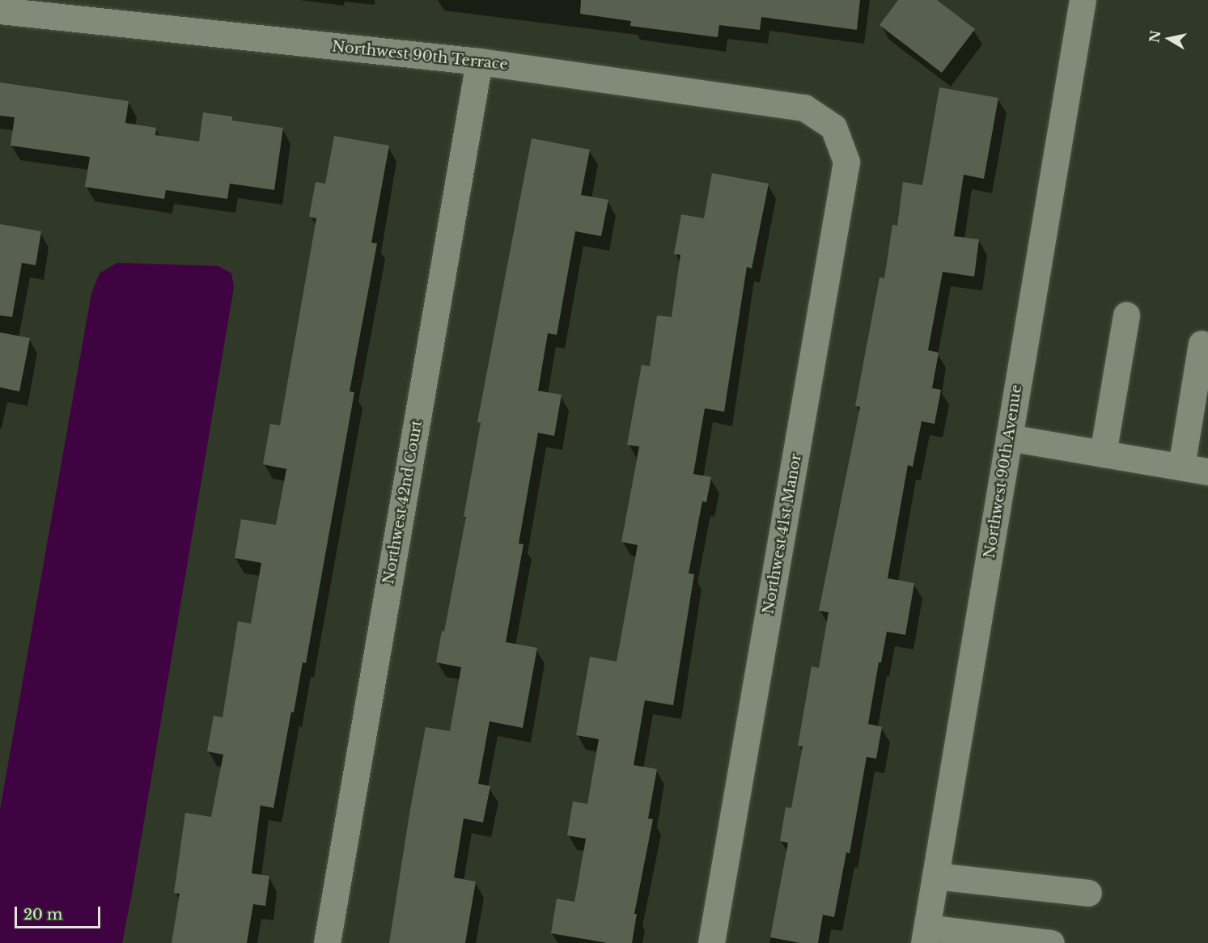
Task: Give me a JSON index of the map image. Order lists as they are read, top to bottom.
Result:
{
  "streets": {
    "street": [
      "Northwest 90th Terrace",
      "Northwest 90th Avenue",
      "Northwest 42nd Court",
      "Northwest 41st Manor"
    ]
  },
  "crossings": [
    ["Northwest 90th Terrace", "Northwest 42nd Court"],
    ["Northwest 90th Terrace", "Northwest 41st Manor"]
  ],
  "scale_bar": "20 m",
  "north": "left"
}
